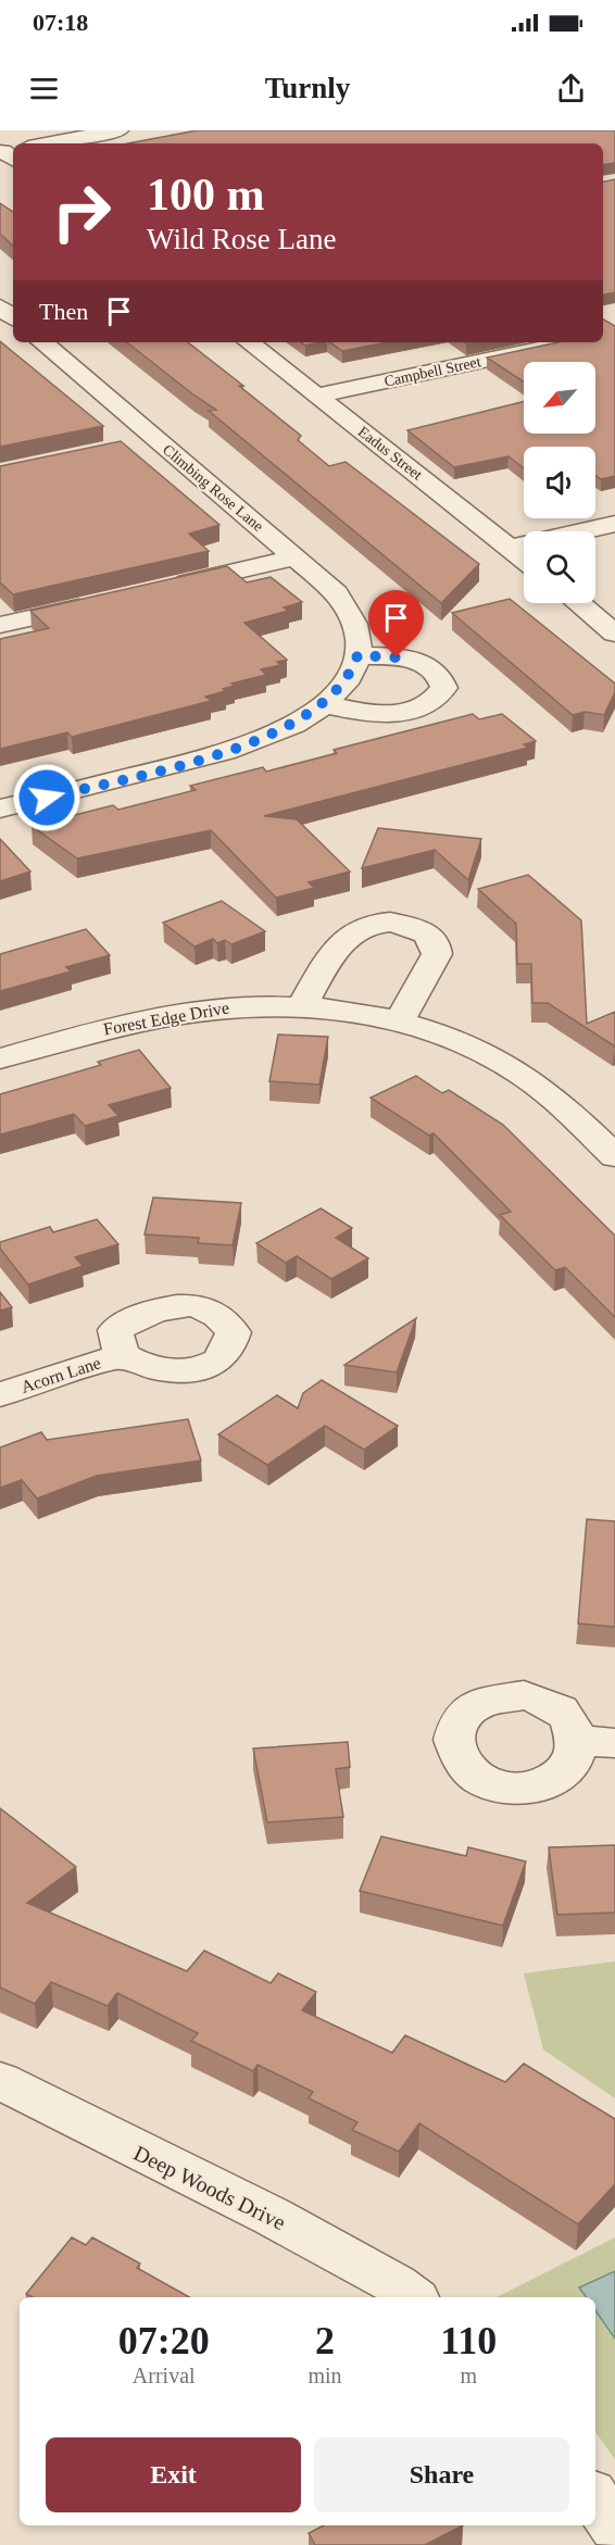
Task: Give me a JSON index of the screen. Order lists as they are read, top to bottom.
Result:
{
  "streets": {
    "street": [
      "Campbell Street",
      "Eadus Street",
      "Climbing Rose Lane",
      "Forest Edge Drive",
      "Acorn Lane",
      "Deep Woods Drive"
    ]
  },
  "crossings": [
    ["Campbell Street", "Eadus Street"]
  ],
  "north": "bottom left",
  "page": {
    "status": "07:18",
    "header": "Turnly",
    "turn": ["100 m", "Wild Rose Lane"],
    "then": "Then",
    "eta": [
      "07:20",
      "Arrival",
      "2",
      "min",
      "110",
      "m"
    ],
    "buttons": ["Exit", "Share"]
  }
}
